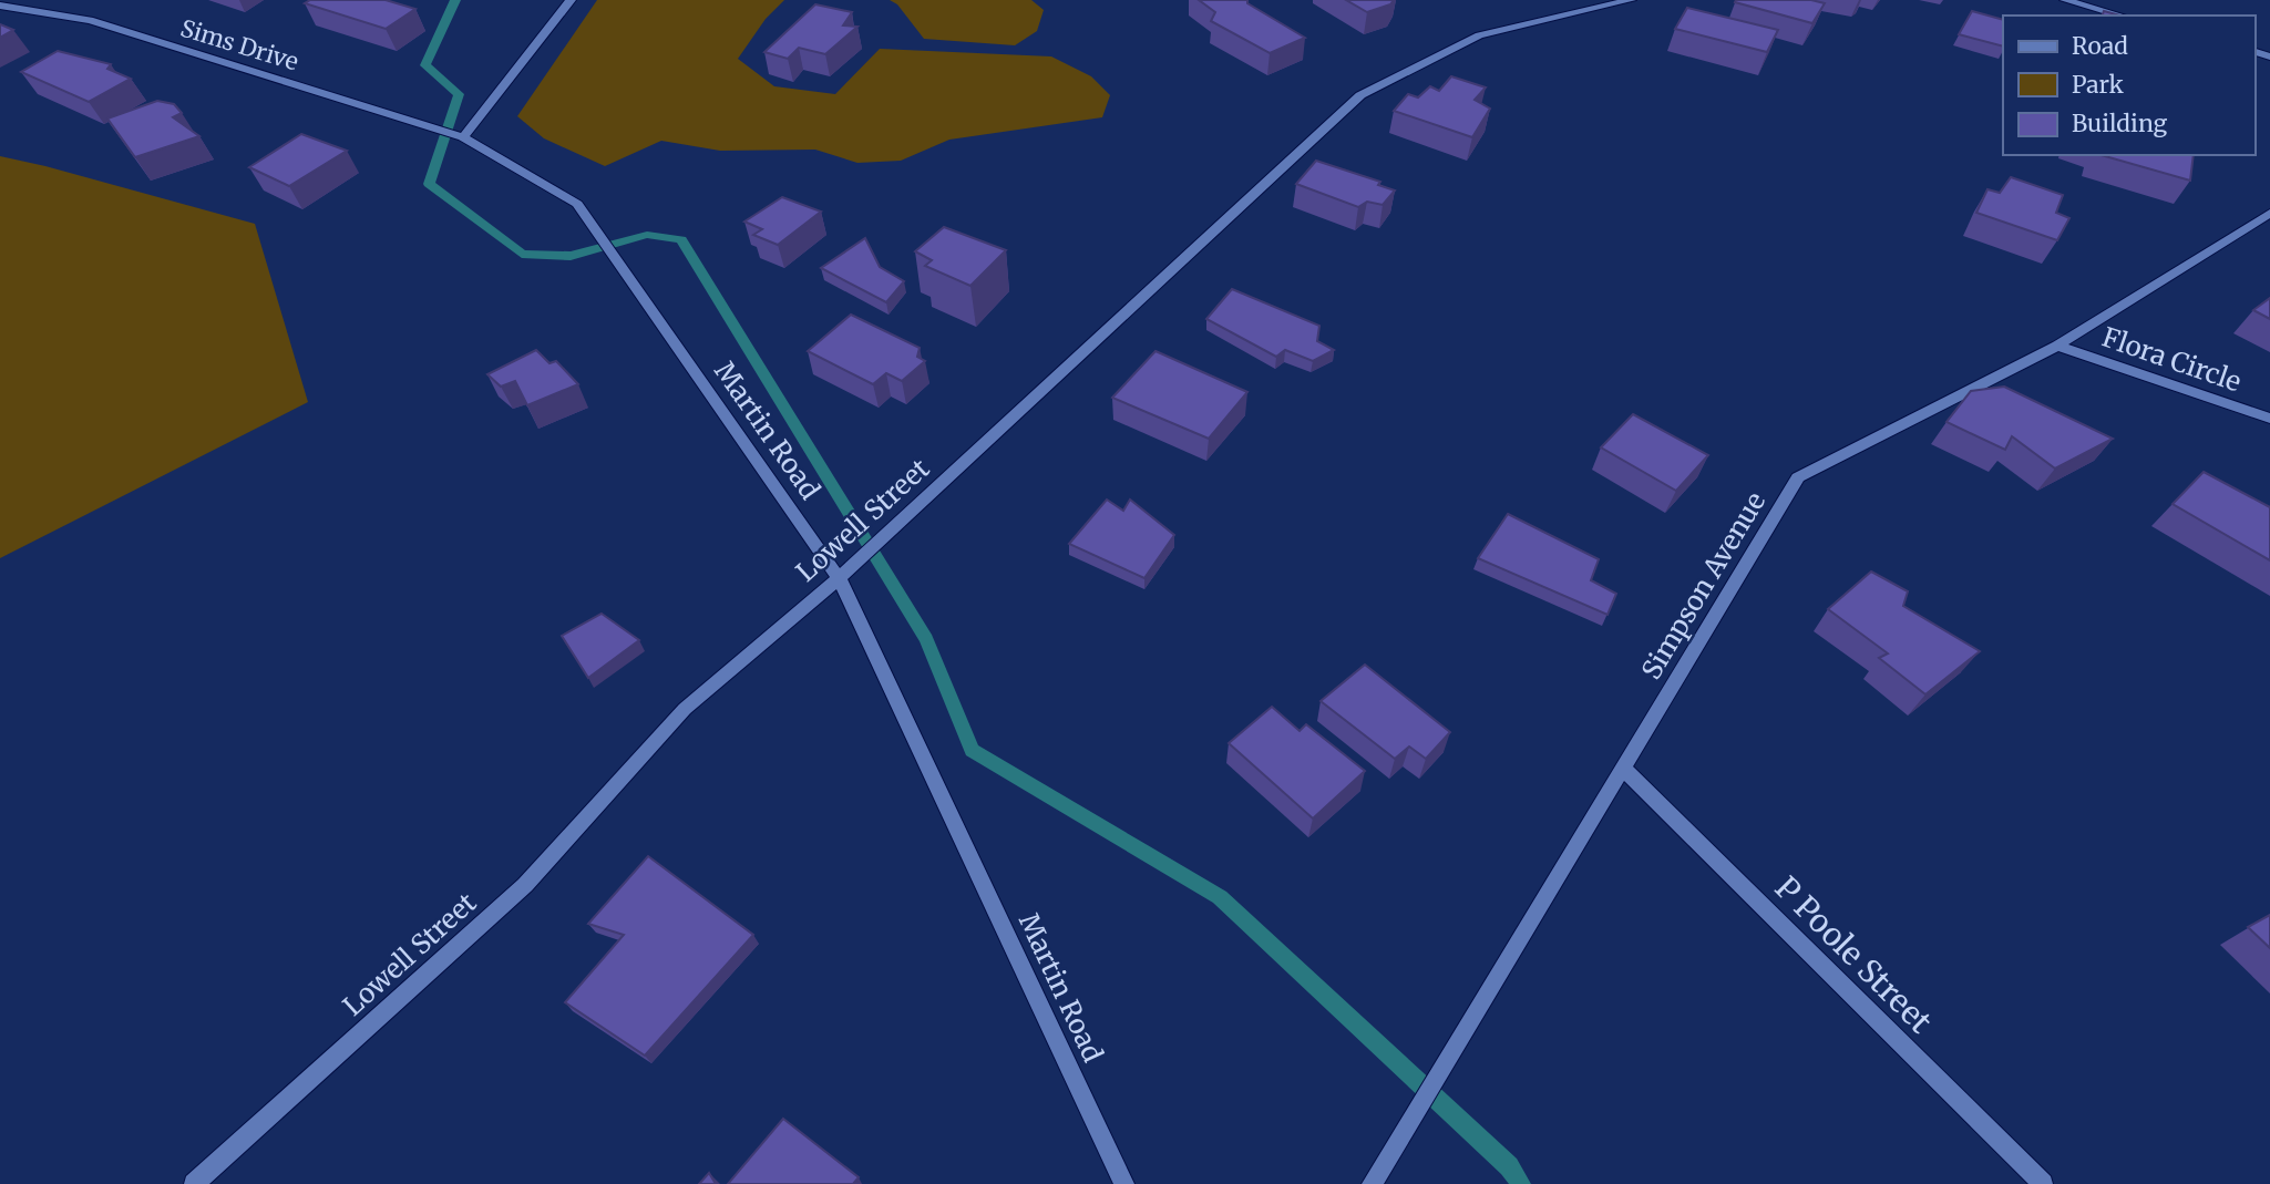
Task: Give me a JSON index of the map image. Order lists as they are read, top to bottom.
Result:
{
  "streets": {
    "street": [
      "Sims Drive",
      "Flora Circle",
      "Martin Road",
      "Lowell Street",
      "Simpson Avenue",
      "P Poole Street"
    ]
  },
  "crossings": [
    ["Sims Drive", "Martin Road"],
    ["Flora Circle", "Simpson Avenue"],
    ["Martin Road", "Lowell Street"],
    ["Simpson Avenue", "P Poole Street"]
  ],
  "legend": ["Road", "Park", "Building"]
}
